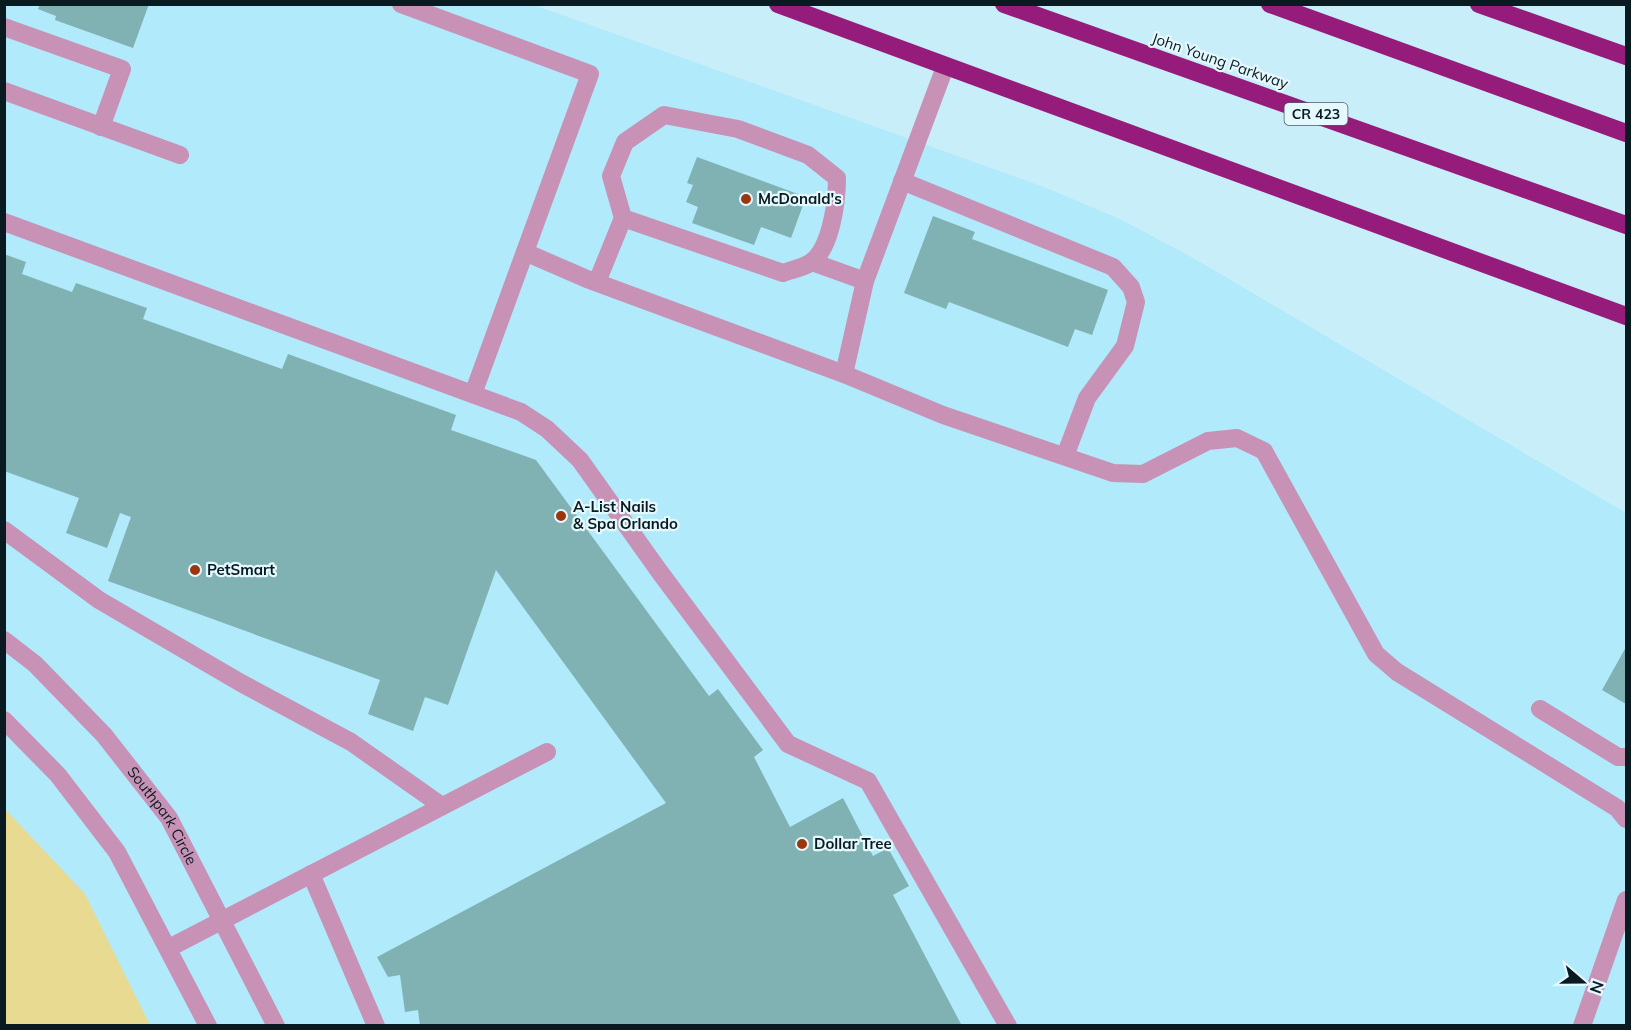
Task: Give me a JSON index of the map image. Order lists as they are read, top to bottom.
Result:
{
  "streets": {
    "highway": ["John Young Parkway", "CR 423"],
    "street": ["Southpark Circle"]
  },
  "places": [
    "McDonald's",
    "A-List Nails & Spa Orlando",
    "PetSmart",
    "Dollar Tree"
  ],
  "north": "right"
}
